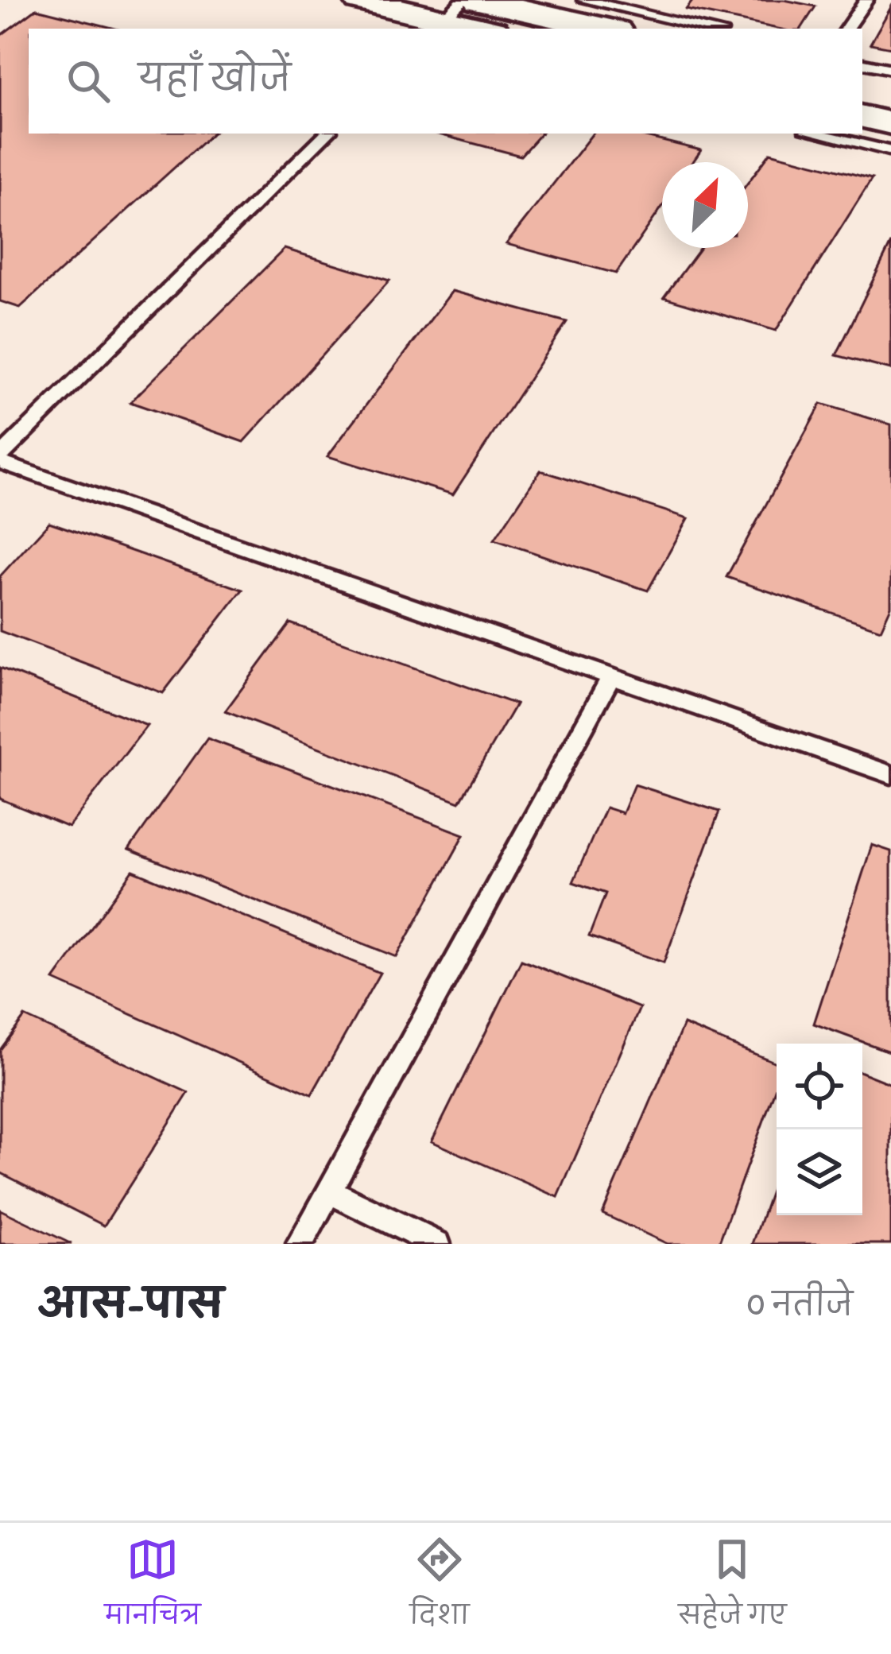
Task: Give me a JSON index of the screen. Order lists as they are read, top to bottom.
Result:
{
  "north": "top right",
  "page": {
    "search": "यहाँ खोजें",
    "heading": ["आस-पास", "0 नतीजे"],
    "nav": ["मानचित्र", "दिशा", "सहेजे गए"]
  }
}
